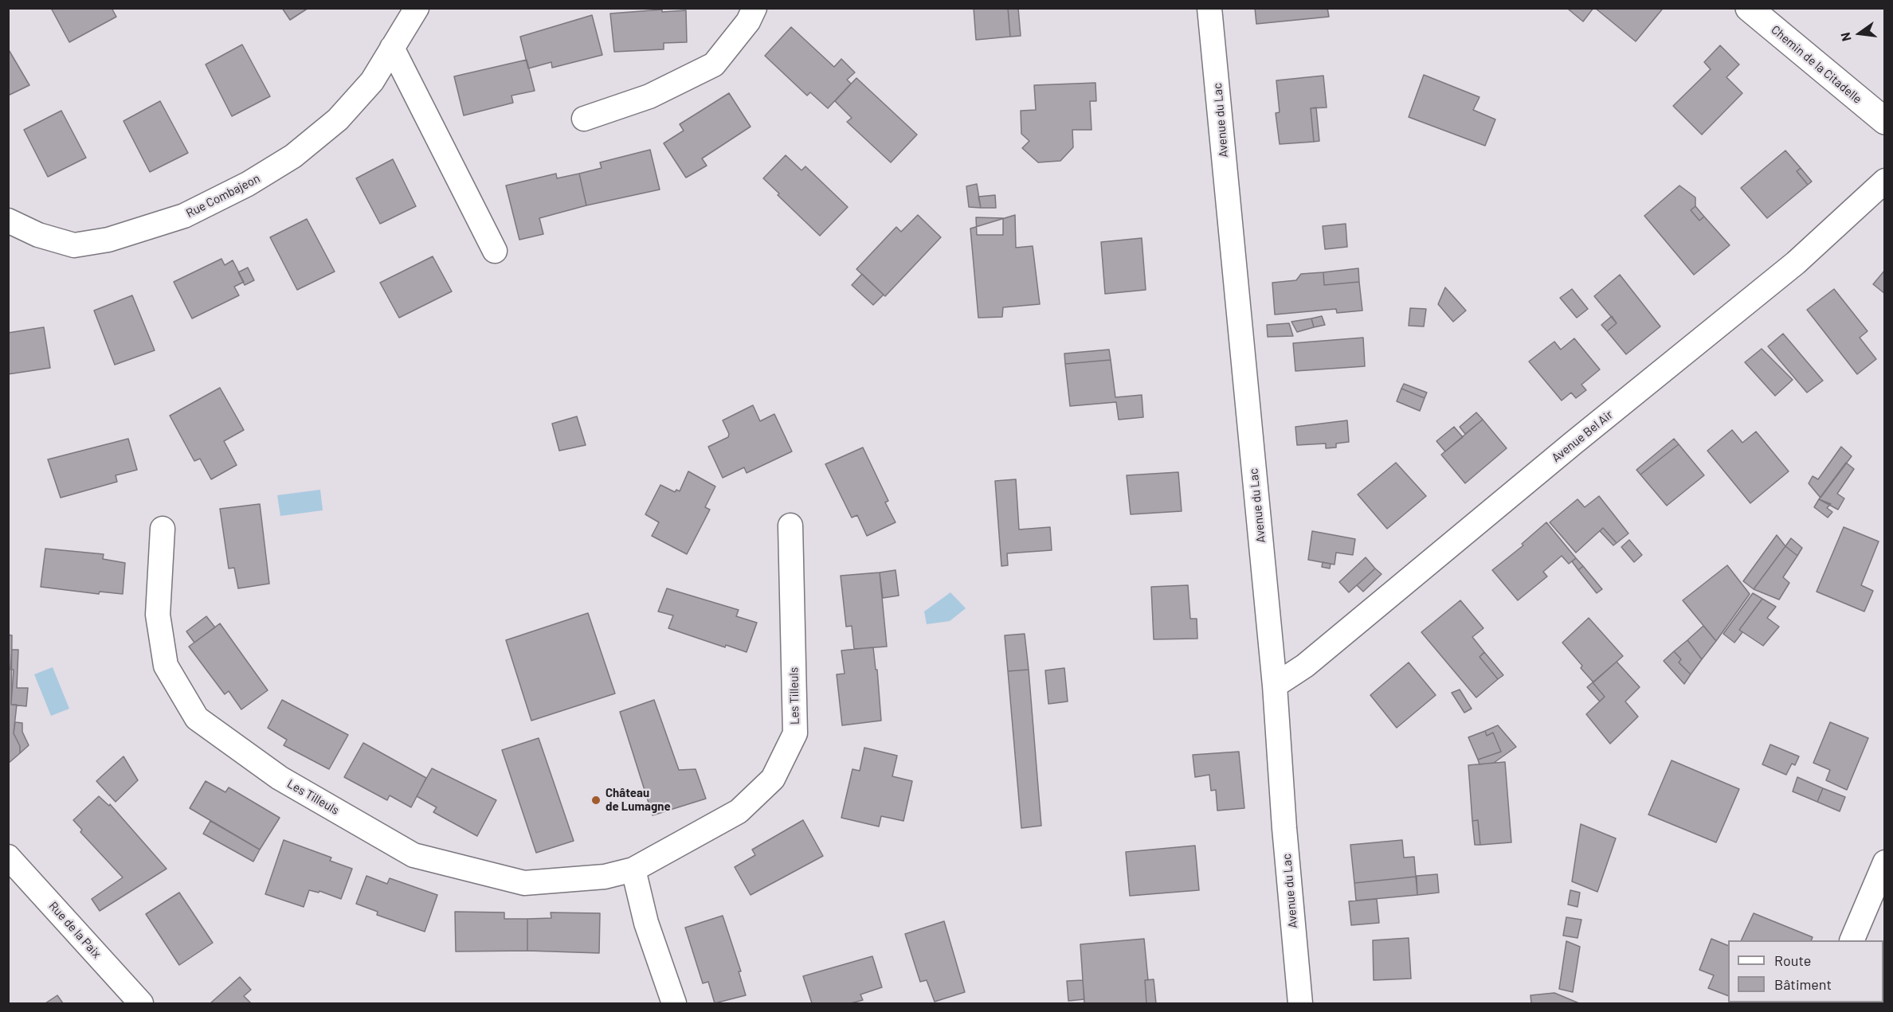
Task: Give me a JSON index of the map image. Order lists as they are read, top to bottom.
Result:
{
  "streets": {
    "street": [
      "Chemin de la Citadelle",
      "Avenue du Lac",
      "Rue Combajeon",
      "Avenue Bel Air",
      "Les Tilleuls",
      "Rue de la Paix"
    ]
  },
  "crossings": [
    ["Avenue du Lac", "Avenue Bel Air"]
  ],
  "places": ["Château de Lumagne"],
  "legend": ["Route", "Bâtiment"],
  "north": "left"
}
